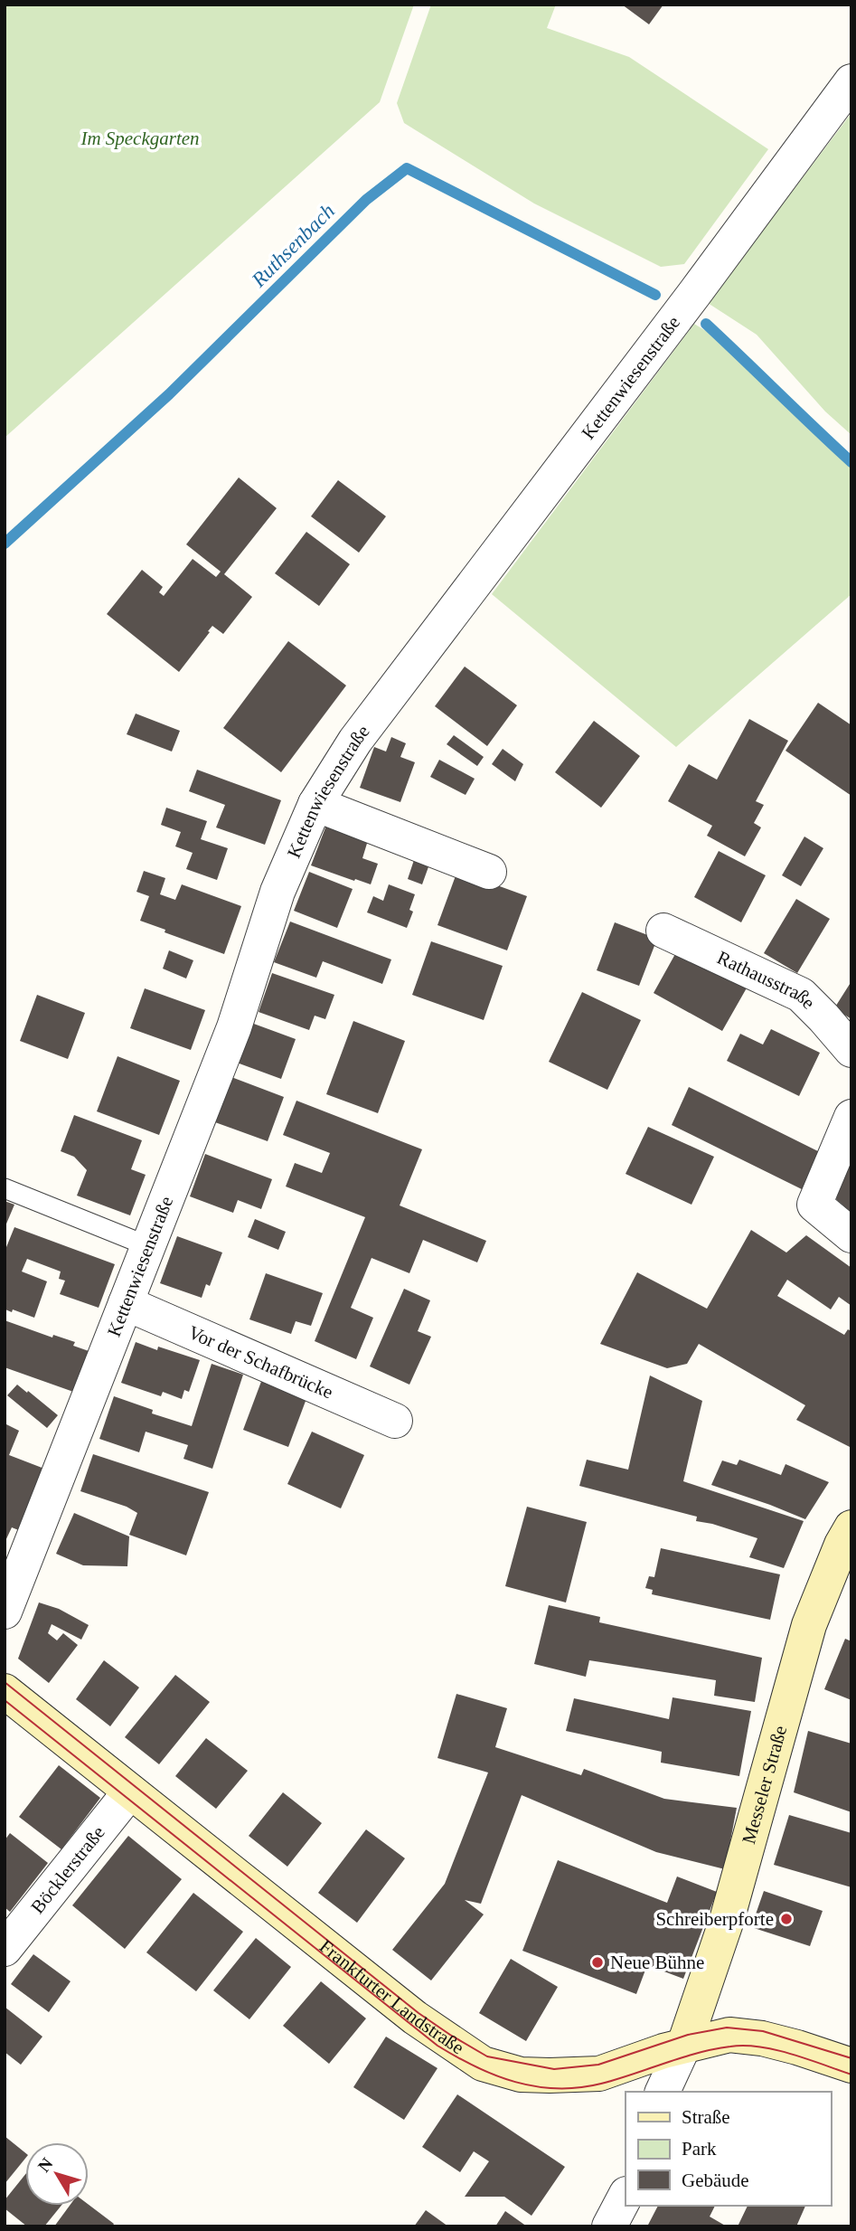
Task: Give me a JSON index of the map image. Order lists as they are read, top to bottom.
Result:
{
  "streets": {
    "street": [
      "Kettenwiesenstraße",
      "Rathausstraße",
      "Vor der Schafbrücke",
      "Messeler Straße",
      "Böcklerstraße",
      "Frankfurter Landstraße"
    ]
  },
  "crossings": [
    ["Kettenwiesenstraße", "Vor der Schafbrücke"],
    ["Messeler Straße", "Frankfurter Landstraße"],
    ["Böcklerstraße", "Frankfurter Landstraße"]
  ],
  "water": ["Ruthsenbach"],
  "parks": ["Im Speckgarten"],
  "places": ["Schreiberpforte", "Neue Bühne"],
  "legend": ["Straße", "Park", "Gebäude"],
  "north": "top left"
}
